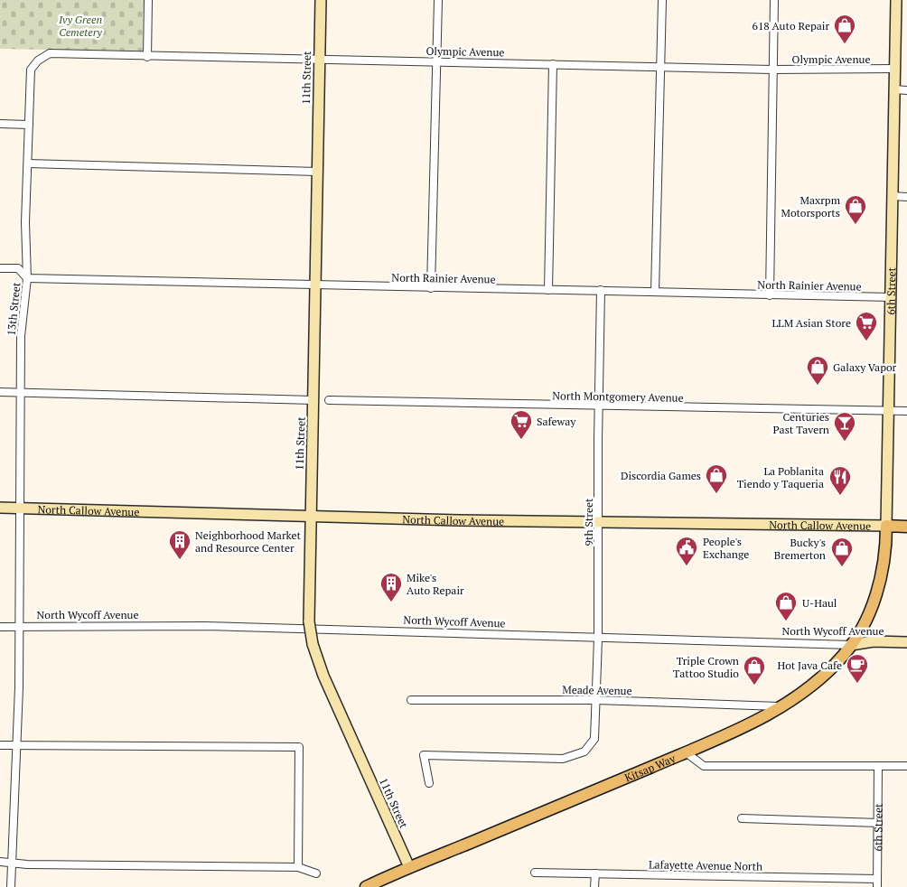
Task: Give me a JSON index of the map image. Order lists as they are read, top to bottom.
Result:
{
  "streets": {
    "main road": [
      "11th Street",
      "6th Street",
      "North Callow Avenue",
      "North Wycoff Avenue",
      "Kitsap Way"
    ],
    "street": [
      "Olympic Avenue",
      "North Rainier Avenue",
      "13th Street",
      "North Montgomery Avenue",
      "9th Street",
      "Meade Avenue",
      "Lafayette Avenue North"
    ]
  },
  "crossings": [
    ["Olympic Avenue", "11th Street"],
    ["Olympic Avenue", "6th Street"],
    ["Olympic Avenue", "13th Street"],
    ["11th Street", "North Rainier Avenue"],
    ["11th Street", "North Callow Avenue"],
    ["11th Street", "Kitsap Way"],
    ["North Rainier Avenue", "6th Street"],
    ["North Rainier Avenue", "13th Street"],
    ["North Rainier Avenue", "9th Street"],
    ["6th Street", "North Montgomery Avenue"],
    ["6th Street", "North Callow Avenue"],
    ["6th Street", "Kitsap Way"],
    ["6th Street", "Lafayette Avenue North"],
    ["13th Street", "North Callow Avenue"],
    ["13th Street", "North Wycoff Avenue"],
    ["North Montgomery Avenue", "9th Street"],
    ["North Callow Avenue", "9th Street"],
    ["9th Street", "North Wycoff Avenue"],
    ["9th Street", "Meade Avenue"],
    ["North Wycoff Avenue", "Kitsap Way"],
    ["Meade Avenue", "Kitsap Way"]
  ],
  "parks": ["Ivy Green Cemetery"],
  "places": {
    "shop": [
      "618 Auto Repair",
      "Maxrpm Motorsports",
      "Galaxy Vapor",
      "Discordia Games",
      "Bucky's Bremerton",
      "U-Haul",
      "Triple Crown Tattoo Studio"
    ],
    "supermarket": ["LLM Asian Store", "Safeway"],
    "bar": ["Centuries Past Tavern"],
    "restaurant": ["La Poblanita Tiendo y Taqueria"],
    "building": ["Neighborhood Market and Resource Center", "Mike's Auto Repair"],
    "public building": ["People's Exchange"],
    "cafe": ["Hot Java Cafe"]
  }
}
